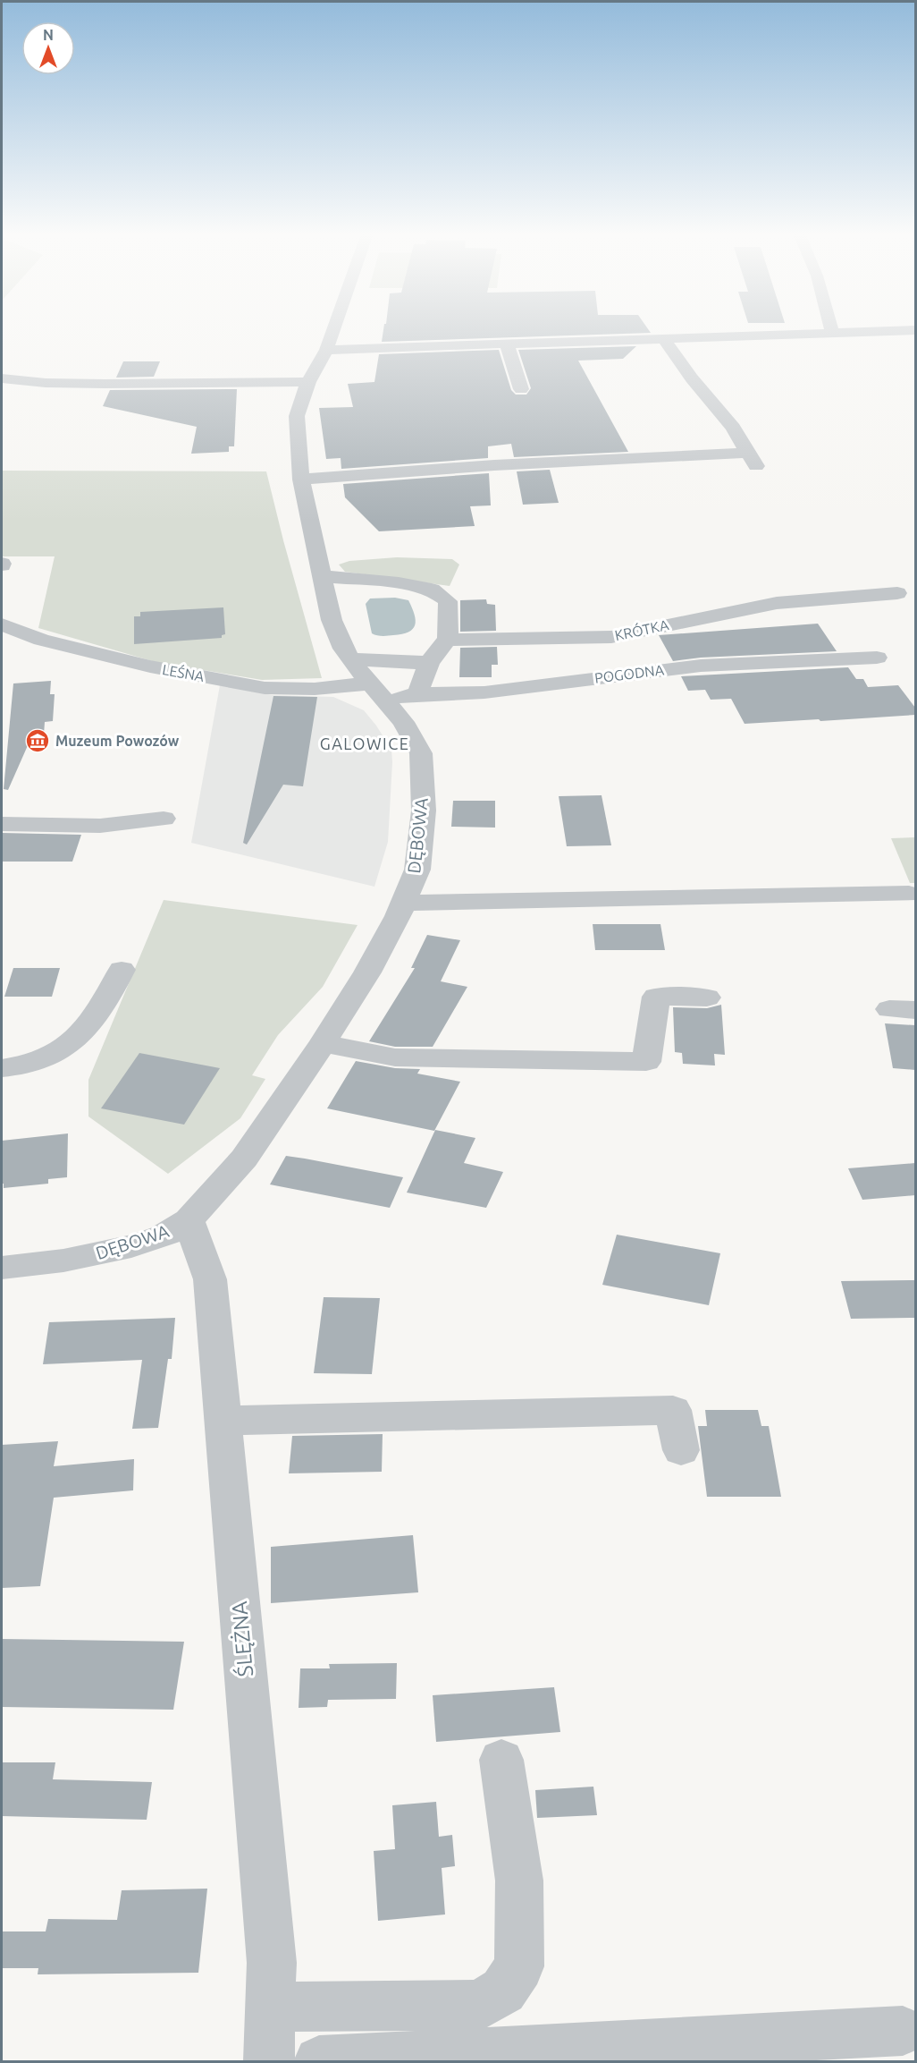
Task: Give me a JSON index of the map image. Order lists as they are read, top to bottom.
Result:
{
  "streets": {
    "street": [
      "KRÓTKA",
      "LEŚNA",
      "POGODNA",
      "DĘBOWA",
      "ŚLĘŻNA"
    ]
  },
  "crossings": [
    ["LEŚNA", "POGODNA"],
    ["LEŚNA", "DĘBOWA"],
    ["POGODNA", "DĘBOWA"],
    ["DĘBOWA", "ŚLĘŻNA"]
  ],
  "districts": ["GALOWICE"],
  "places": {
    "museum": ["Muzeum Powozów"]
  },
  "north": "top"
}
